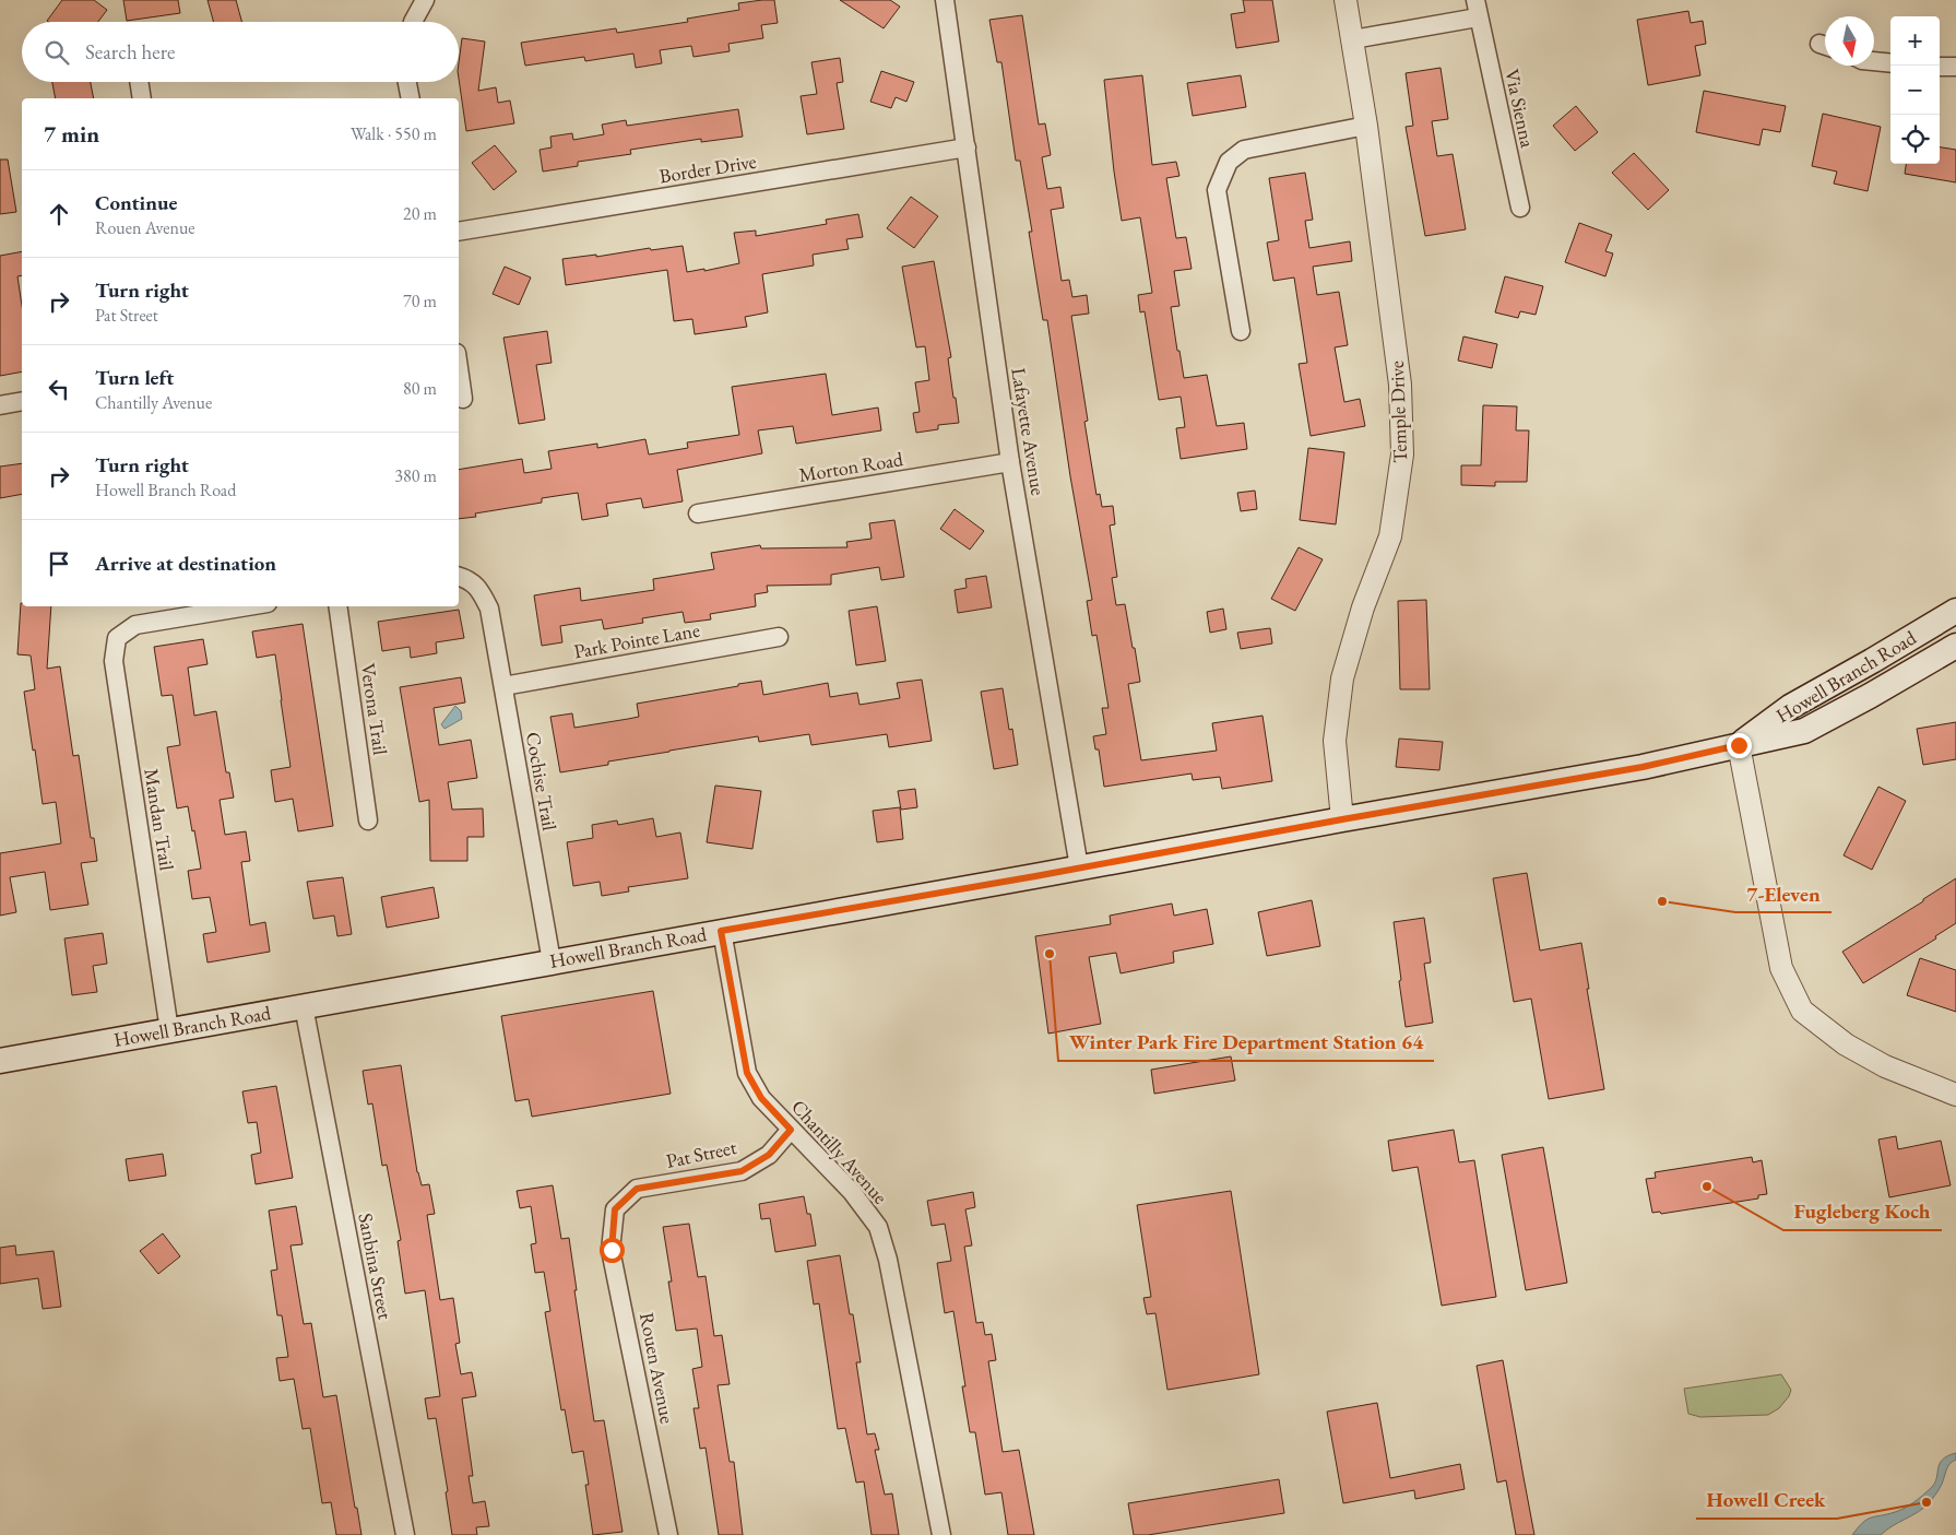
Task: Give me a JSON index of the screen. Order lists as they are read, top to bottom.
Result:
{
  "streets": {
    "main road": ["Howell Branch Road"],
    "street": [
      "Via Sienna",
      "Border Drive",
      "Temple Drive",
      "Lafayette Avenue",
      "Morton Road",
      "Park Pointe Lane",
      "Verona Trail",
      "Cochise Trail",
      "Mandan Trail",
      "Chantilly Avenue",
      "Pat Street",
      "Sanbina Street",
      "Rouen Avenue"
    ]
  },
  "crossings": [
    ["Via Sienna", "Temple Drive"],
    ["Border Drive", "Lafayette Avenue"],
    ["Temple Drive", "Howell Branch Road"],
    ["Lafayette Avenue", "Morton Road"],
    ["Lafayette Avenue", "Howell Branch Road"],
    ["Park Pointe Lane", "Cochise Trail"],
    ["Howell Branch Road", "Cochise Trail"],
    ["Howell Branch Road", "Mandan Trail"],
    ["Howell Branch Road", "Chantilly Avenue"],
    ["Howell Branch Road", "Sanbina Street"],
    ["Chantilly Avenue", "Pat Street"],
    ["Pat Street", "Rouen Avenue"]
  ],
  "places": [
    "7-Eleven",
    "Winter Park Fire Department Station 64",
    "Fugleberg Koch",
    "Howell Creek"
  ],
  "north": "bottom",
  "page": {
    "map_buttons": ["+", "−"],
    "search": "Search here",
    "heading": ["7 min", "Walk · 550 m"],
    "list": [
      ["Continue", "Rouen Avenue", "20 m"],
      ["Turn right", "Pat Street", "70 m"],
      ["Turn left", "Chantilly Avenue", "80 m"],
      ["Turn right", "Howell Branch Road", "380 m"],
      "Arrive at destination"
    ]
  }
}
